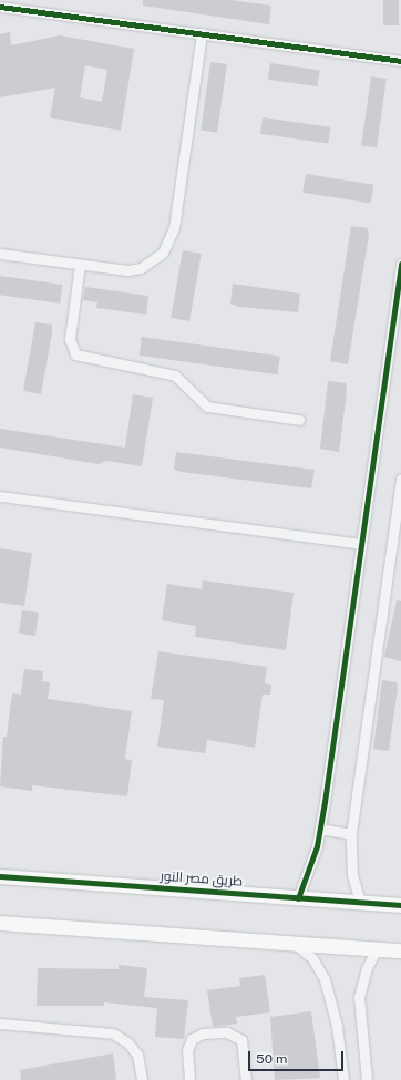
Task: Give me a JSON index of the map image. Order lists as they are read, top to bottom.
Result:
{
  "streets": {
    "street": ["طريق مصر النور"]
  },
  "scale_bar": "50 m"
}
